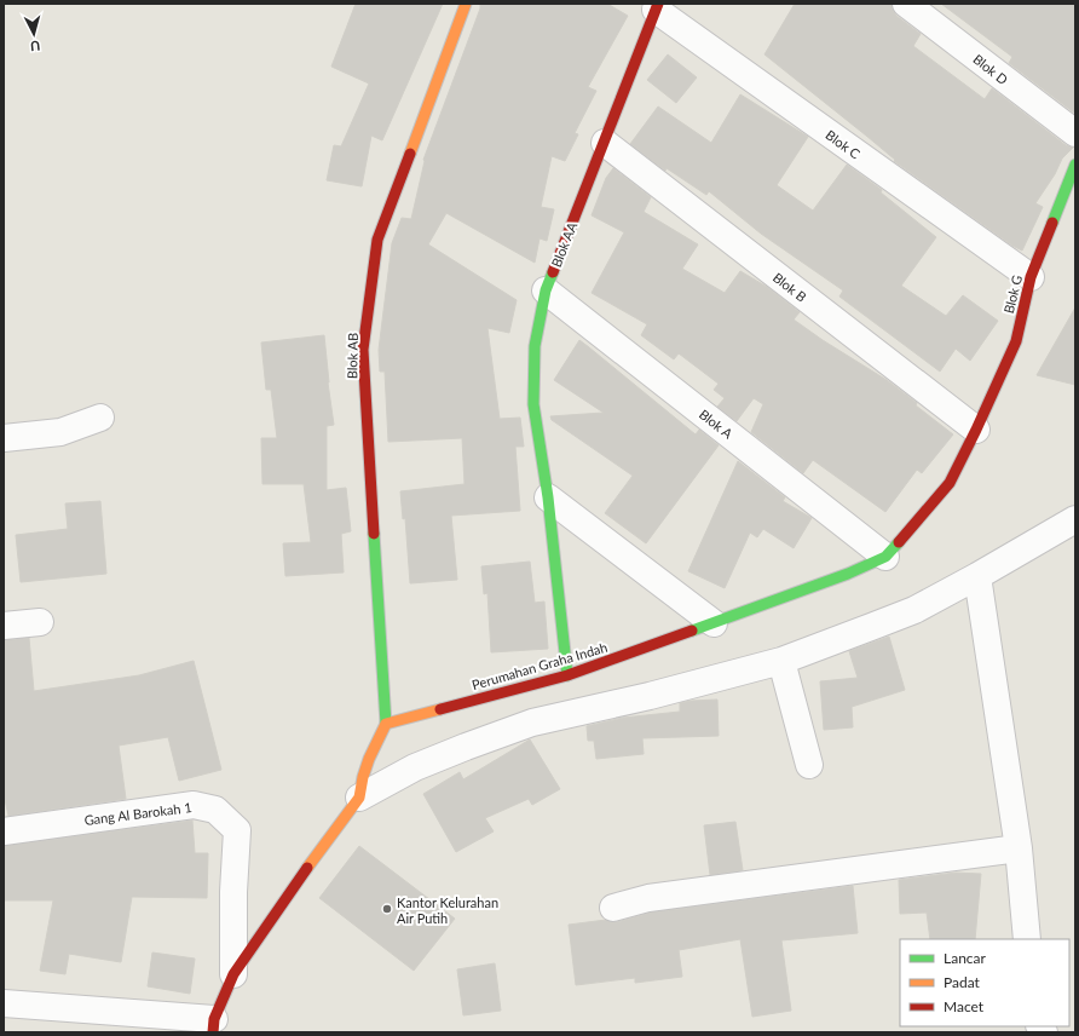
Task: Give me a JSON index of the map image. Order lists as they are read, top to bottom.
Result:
{
  "streets": {
    "street": [
      "Blok D",
      "Blok C",
      "Blok AA",
      "Blok B",
      "Blok G",
      "Blok AB",
      "Blok A",
      "Perumahan Graha Indah",
      "Gang Al Barokah 1"
    ]
  },
  "crossings": [
    ["Blok C", "Blok AA"],
    ["Blok C", "Blok G"],
    ["Blok AA", "Blok B"],
    ["Blok AA", "Blok A"],
    ["Blok AA", "Perumahan Graha Indah"],
    ["Blok B", "Blok G"],
    ["Blok B", "Perumahan Graha Indah"],
    ["Blok G", "Perumahan Graha Indah"],
    ["Blok AB", "Perumahan Graha Indah"],
    ["Blok A", "Perumahan Graha Indah"]
  ],
  "places": ["Kantor Kelurahan Air Putih"],
  "legend": ["Lancar", "Padat", "Macet"],
  "north": "bottom"
}
